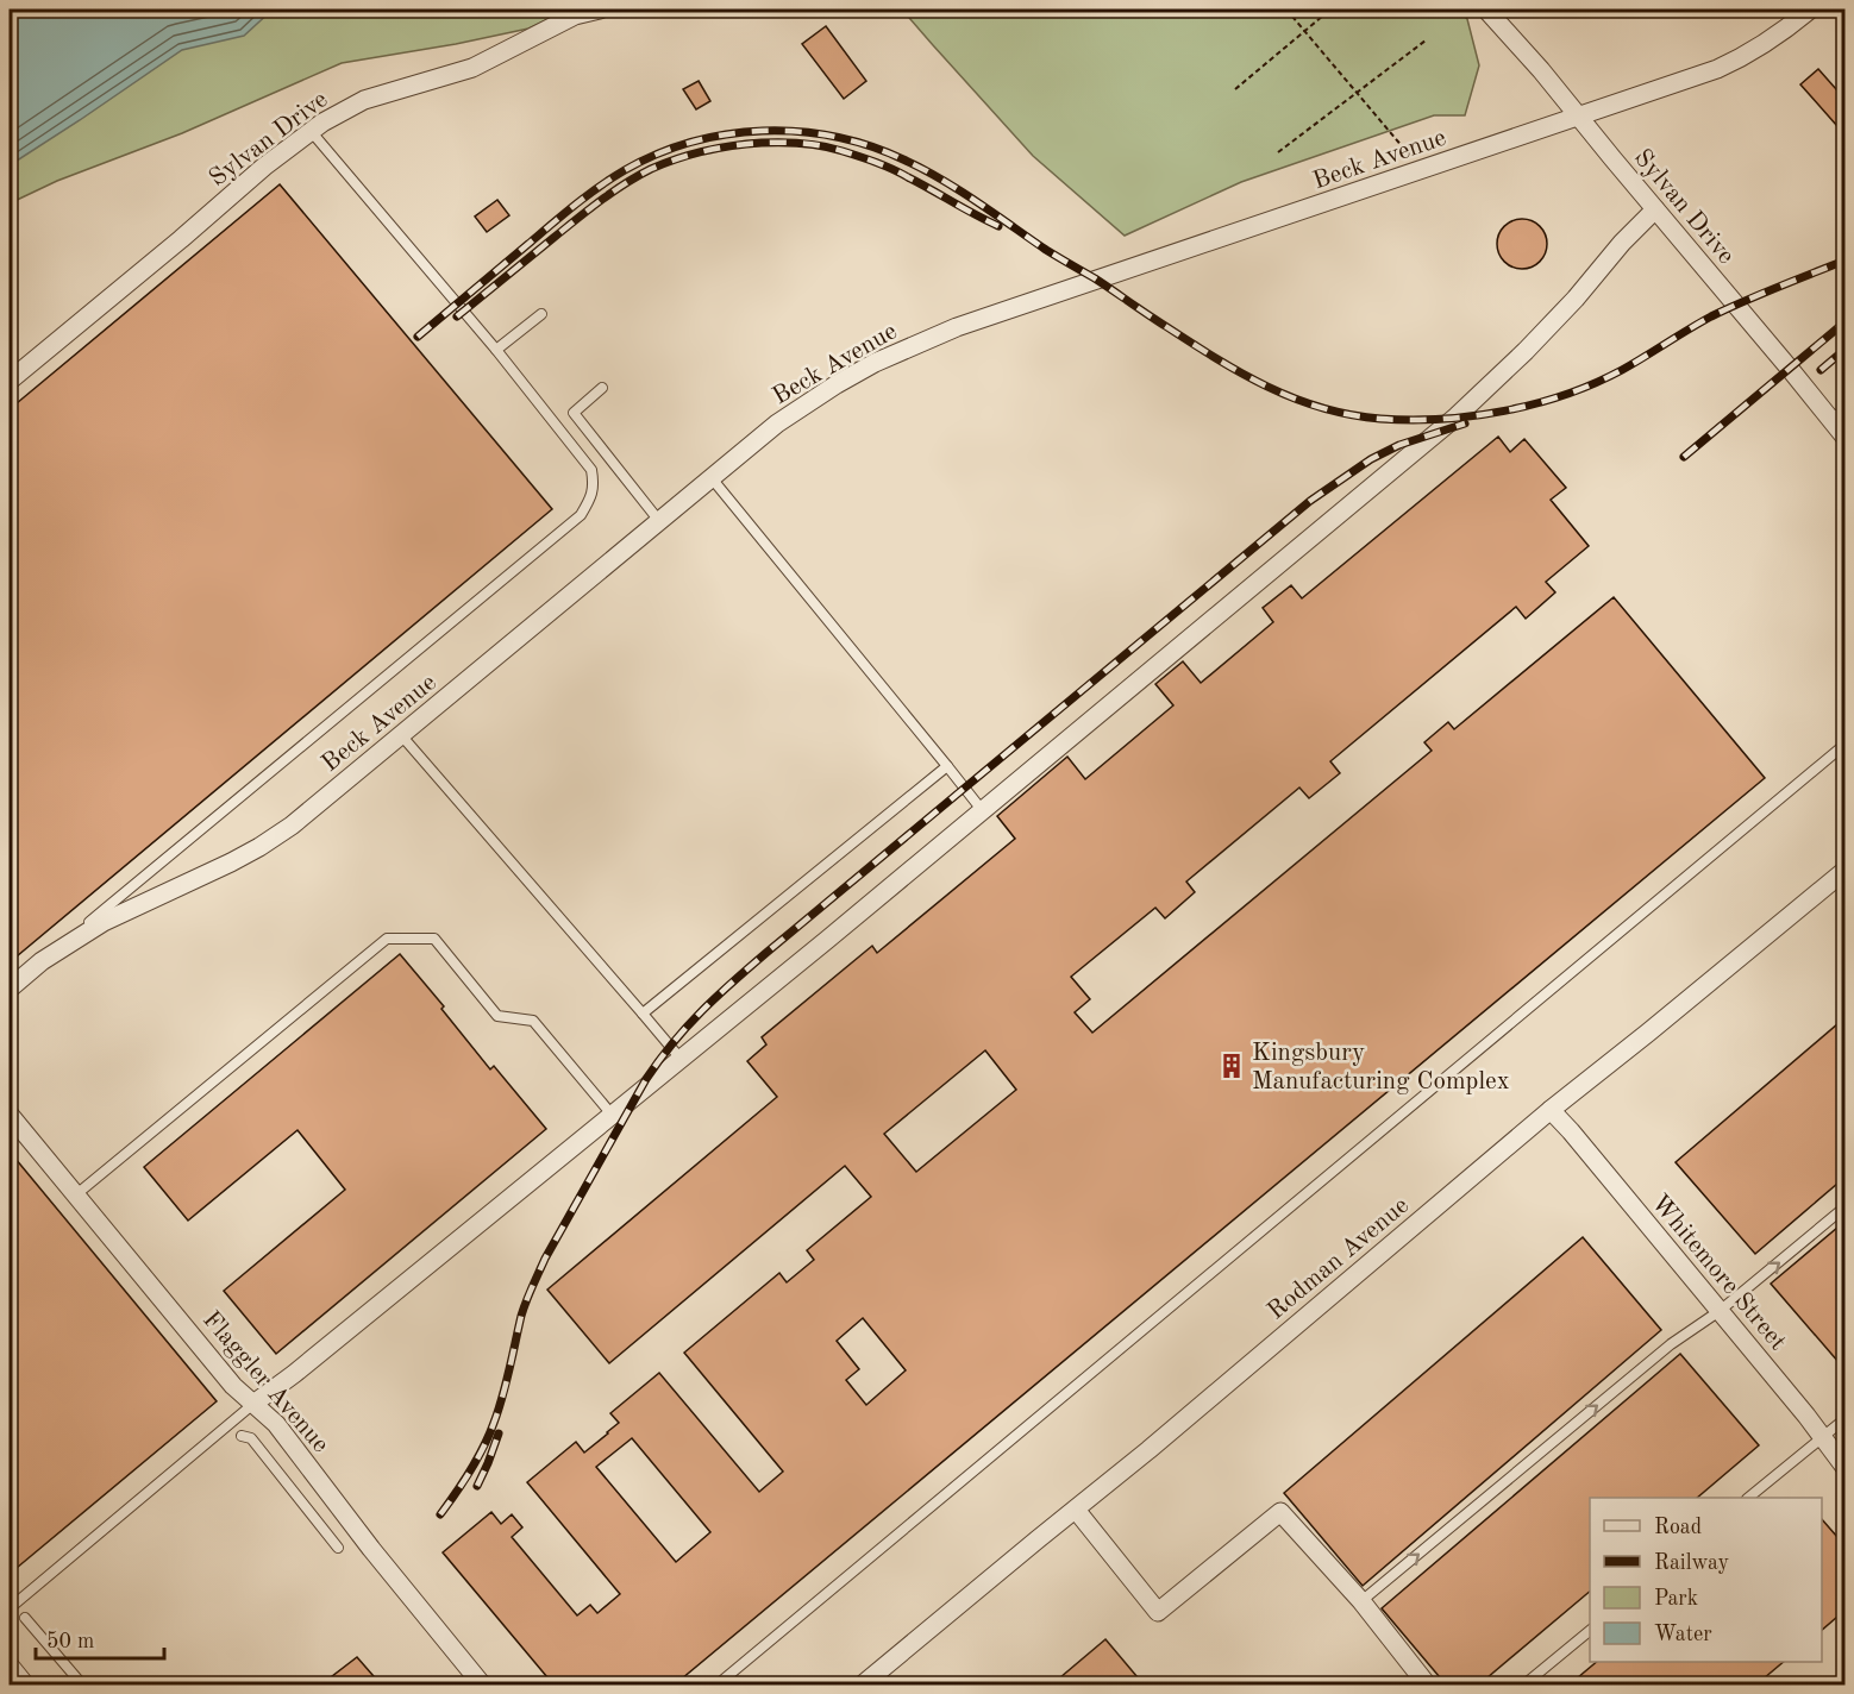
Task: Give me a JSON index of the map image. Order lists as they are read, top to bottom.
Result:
{
  "streets": {
    "street": [
      "Sylvan Drive",
      "Beck Avenue",
      "Rodman Avenue",
      "Whitemore Street",
      "Flaggler Avenue"
    ]
  },
  "crossings": [
    ["Sylvan Drive", "Beck Avenue"],
    ["Rodman Avenue", "Whitemore Street"]
  ],
  "places": {
    "building": ["Kingsbury Manufacturing Complex"]
  },
  "legend": [
    "Road",
    "Railway",
    "Park",
    "Water"
  ],
  "scale_bar": "50 m"
}
